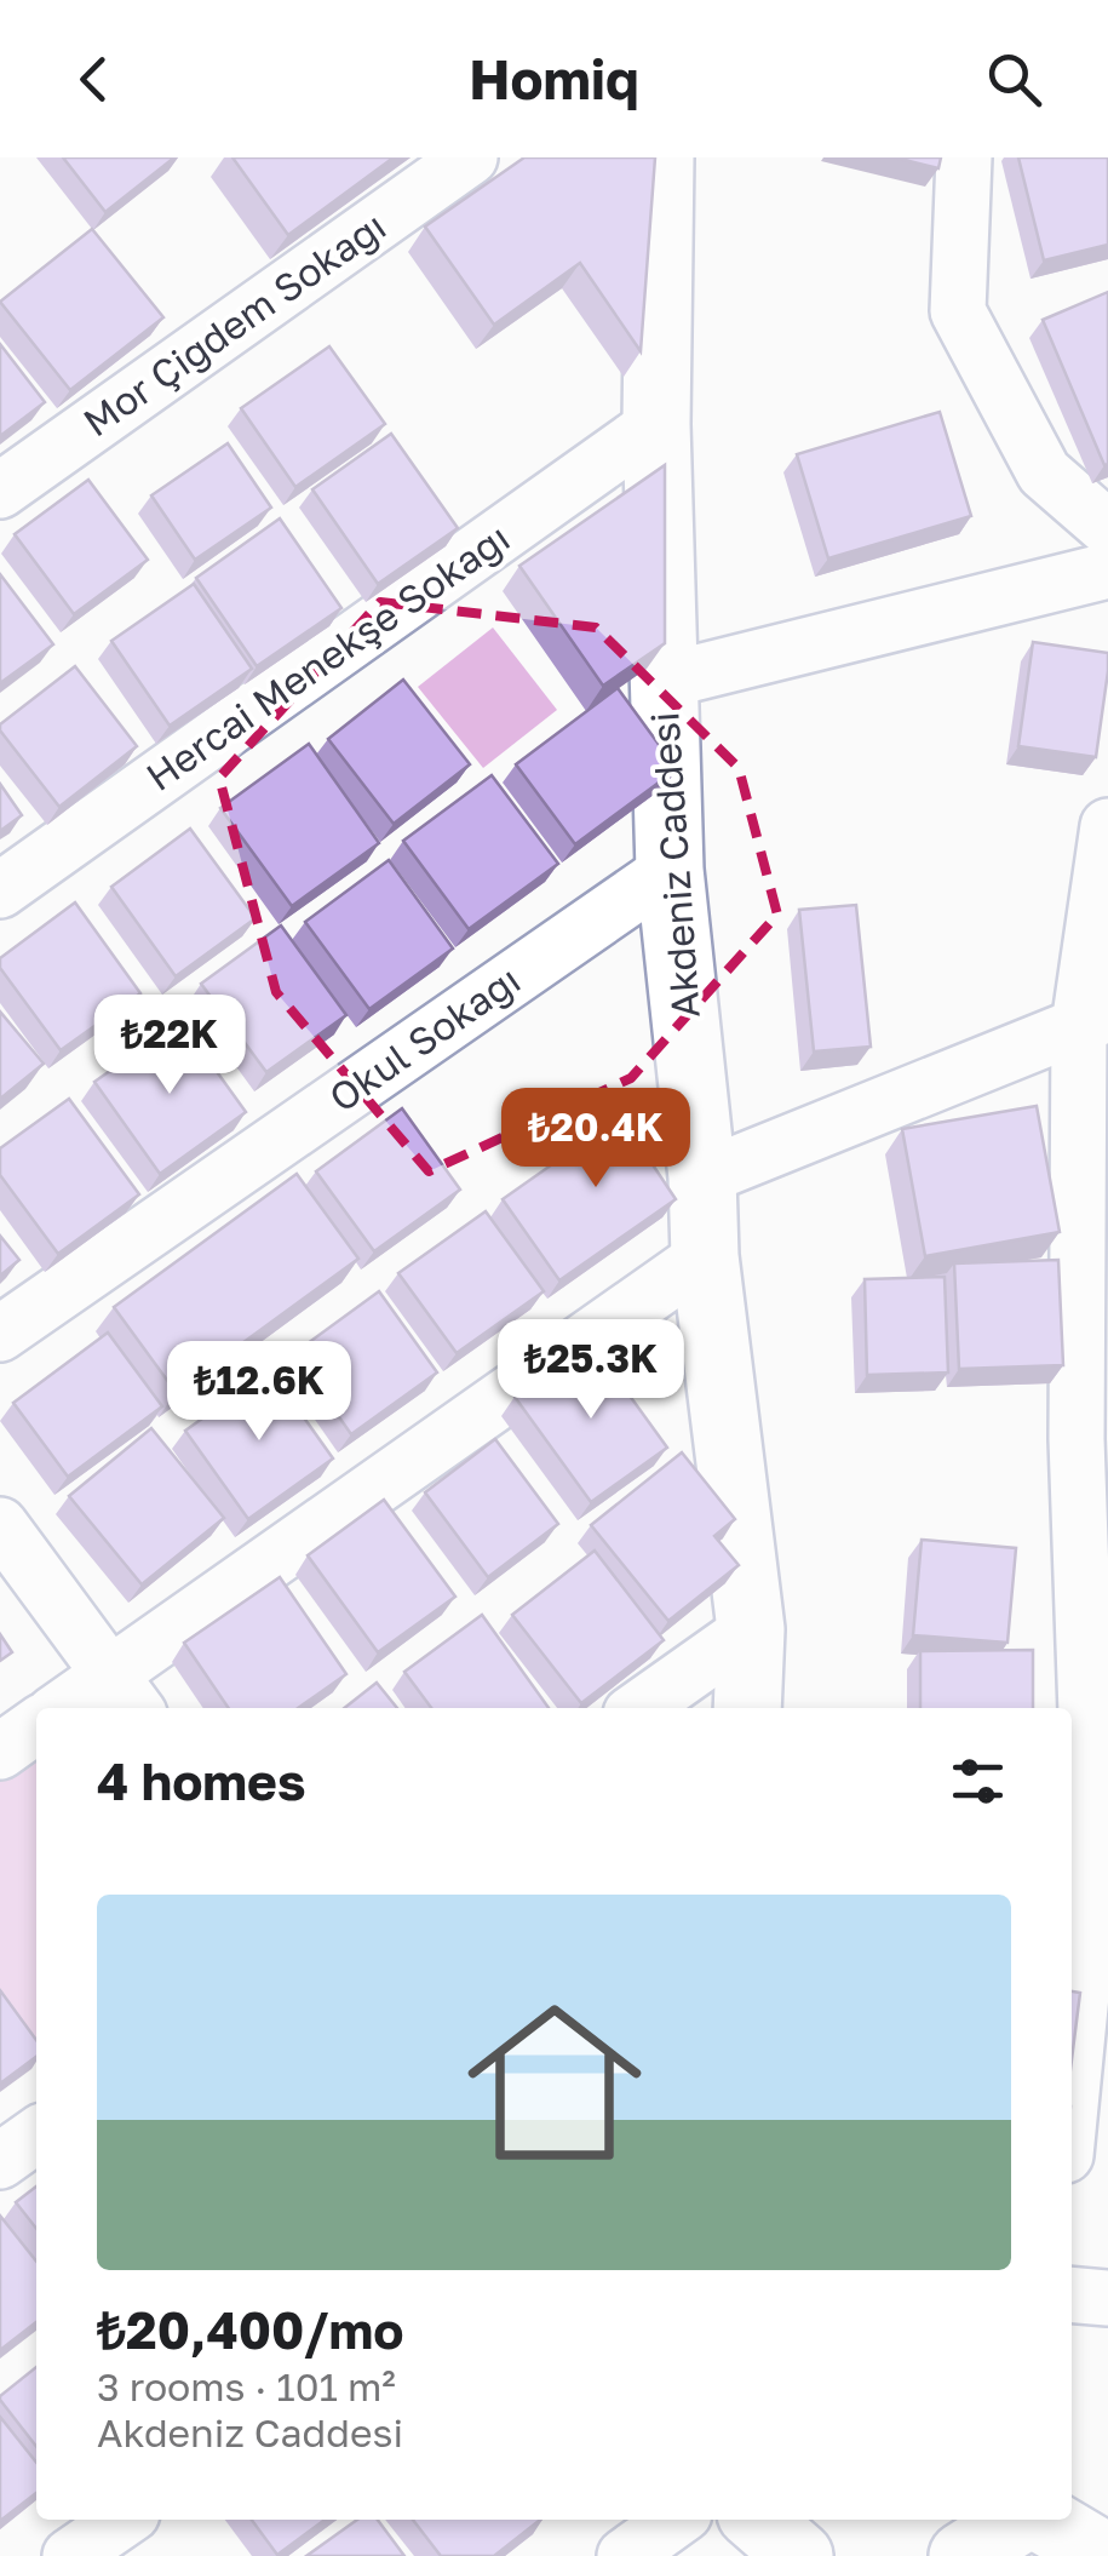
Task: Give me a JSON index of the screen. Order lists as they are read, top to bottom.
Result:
{
  "streets": {
    "street": [
      "Mor Çiğdem Sokağı",
      "Hercai Menekşe Sokağı",
      "Akdeniz Caddesi",
      "Okul Sokağı"
    ]
  },
  "crossings": [
    ["Hercai Menekşe Sokağı", "Akdeniz Caddesi"],
    ["Akdeniz Caddesi", "Okul Sokağı"]
  ],
  "page": {
    "header": "Homiq",
    "price": [
      "₺22K",
      "₺20.4K",
      "₺25.3K",
      "₺12.6K"
    ],
    "heading": "4 homes",
    "list": [
      {
        "name": "₺20,400/mo",
        "note": "3 rooms · 101 m² · Akdeniz Caddesi"
      }
    ]
  }
}
